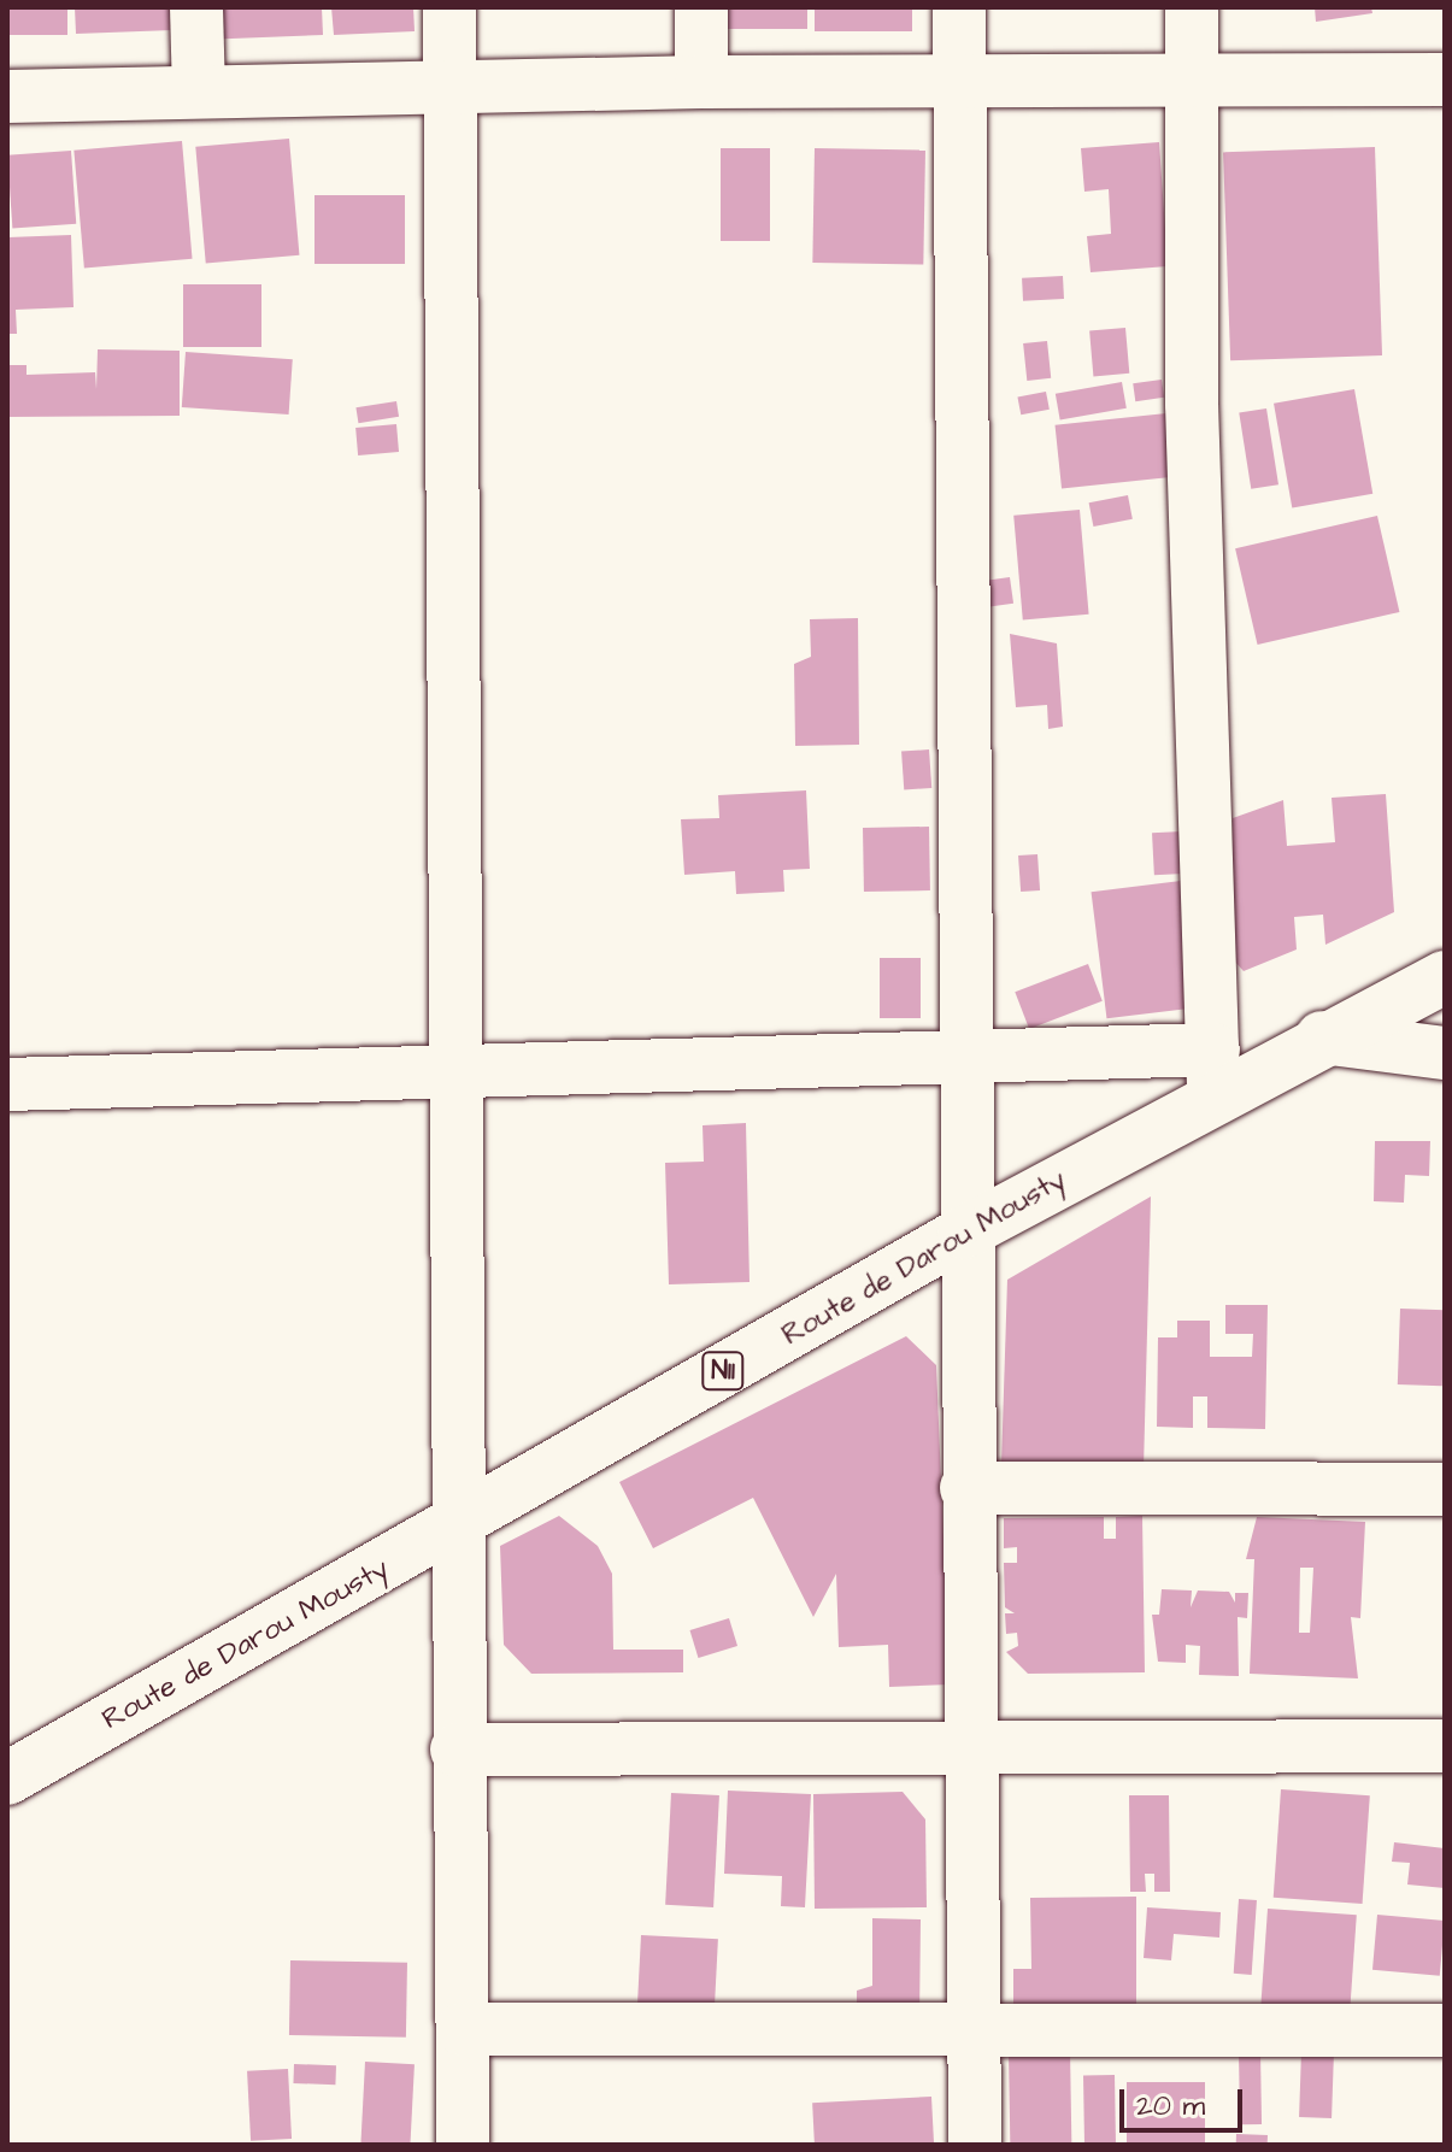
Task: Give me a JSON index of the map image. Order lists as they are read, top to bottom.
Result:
{
  "streets": {
    "street": ["Route de Darou Mousty", "N11"]
  },
  "scale_bar": "20 m"
}
